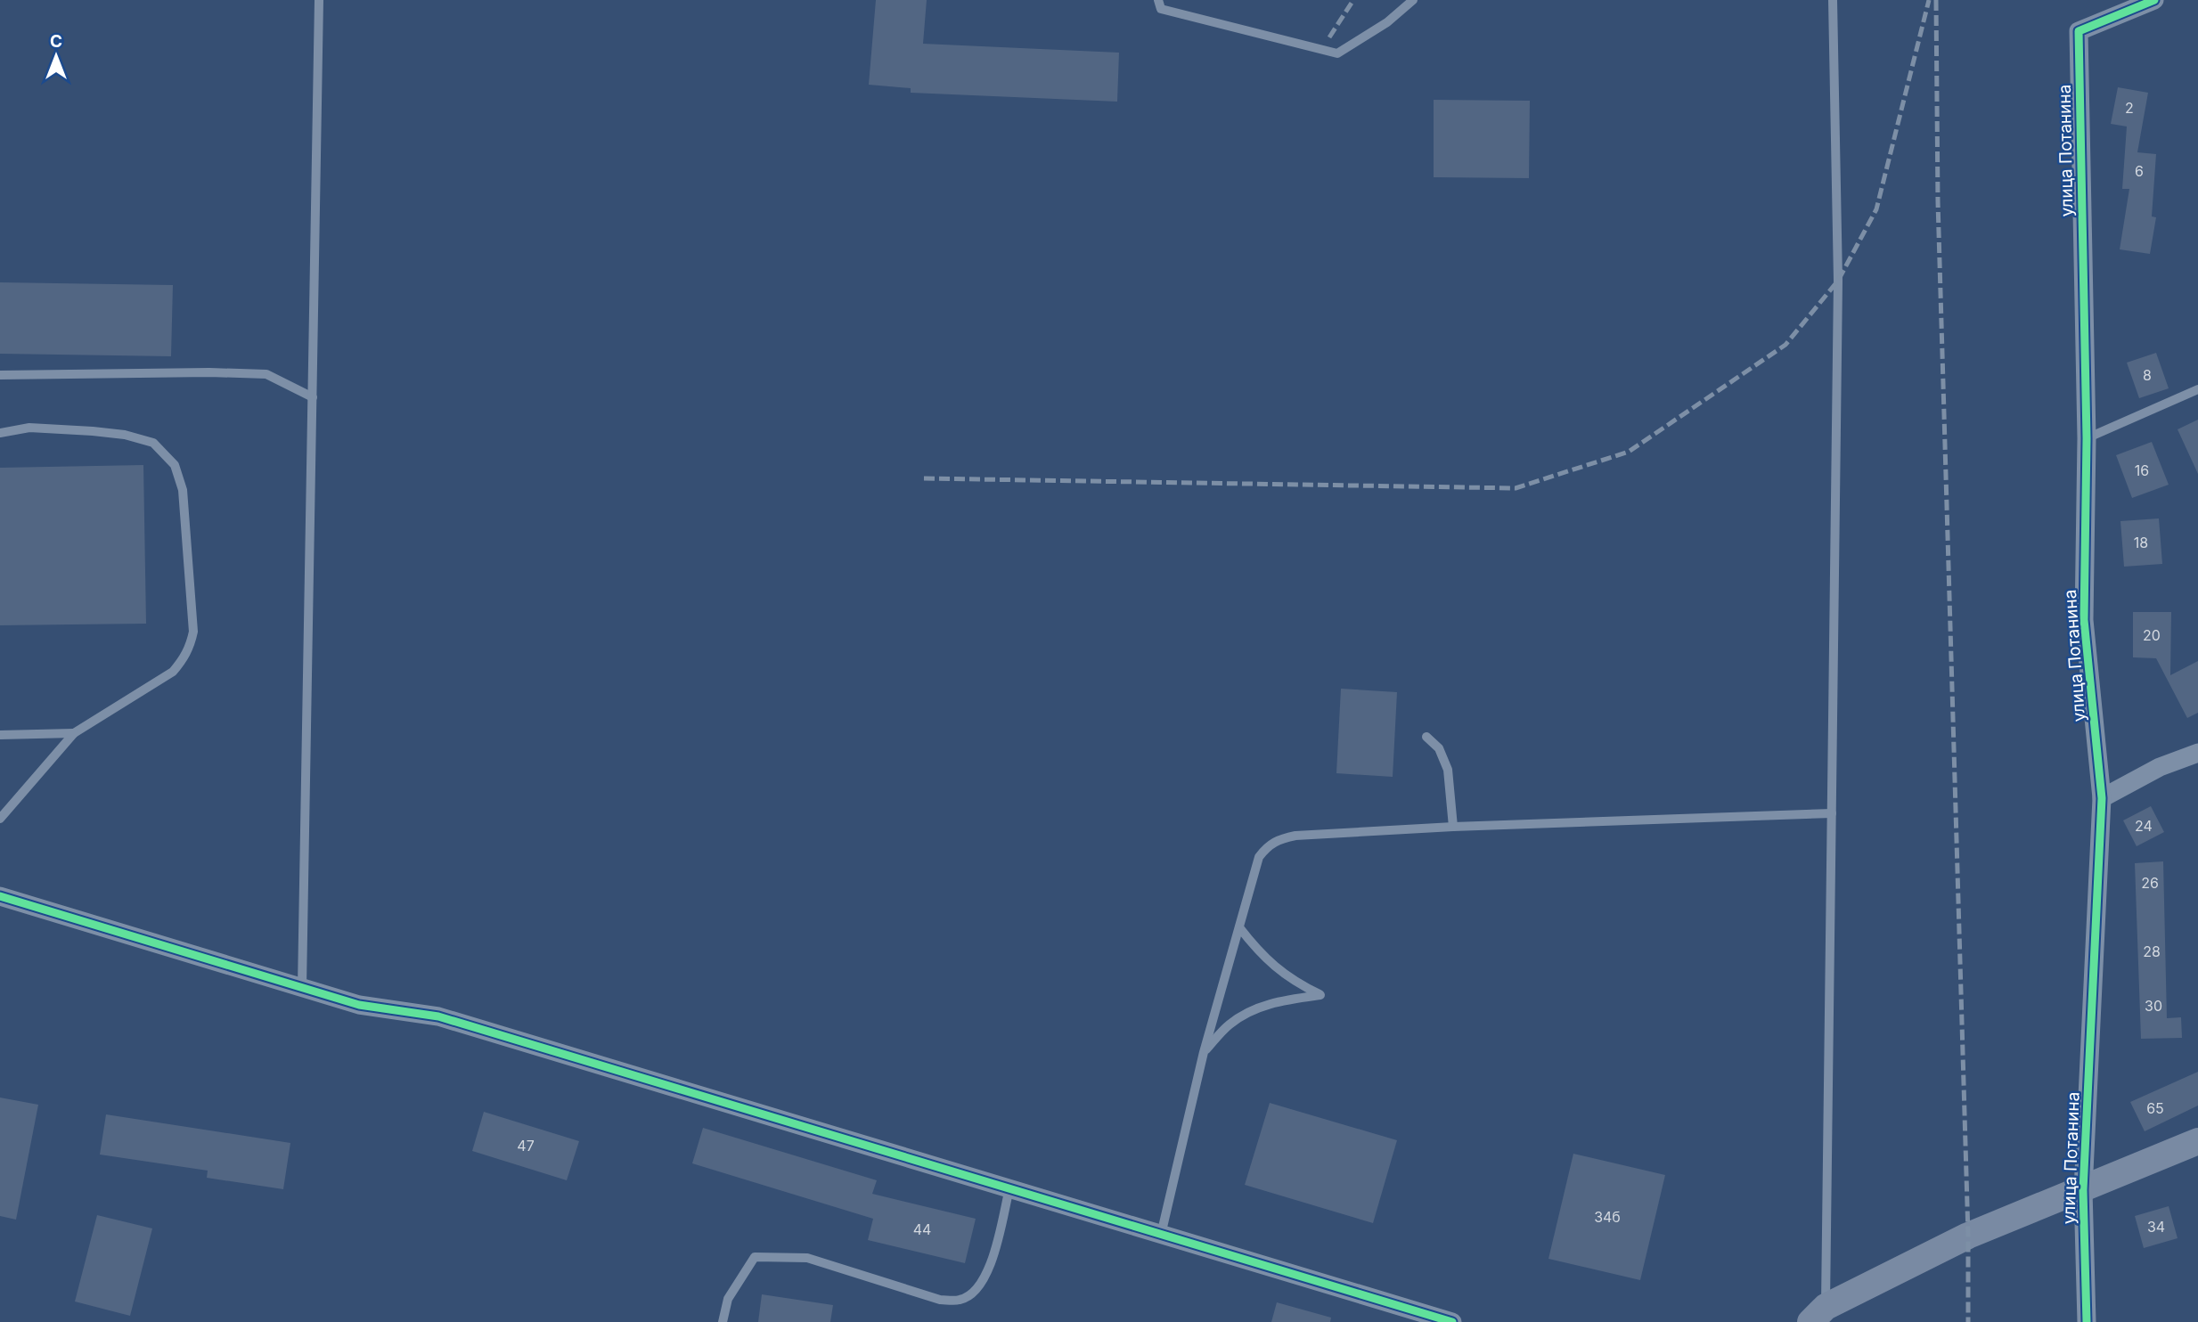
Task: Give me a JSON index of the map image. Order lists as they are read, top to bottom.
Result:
{
  "streets": {
    "street": ["улица Потанина"]
  },
  "house_numbers": [
    "2",
    "6",
    "8",
    "16",
    "18",
    "20",
    "24",
    "26",
    "28",
    "30",
    "65",
    "47",
    "34б",
    "34",
    "44"
  ],
  "north": "top"
}
